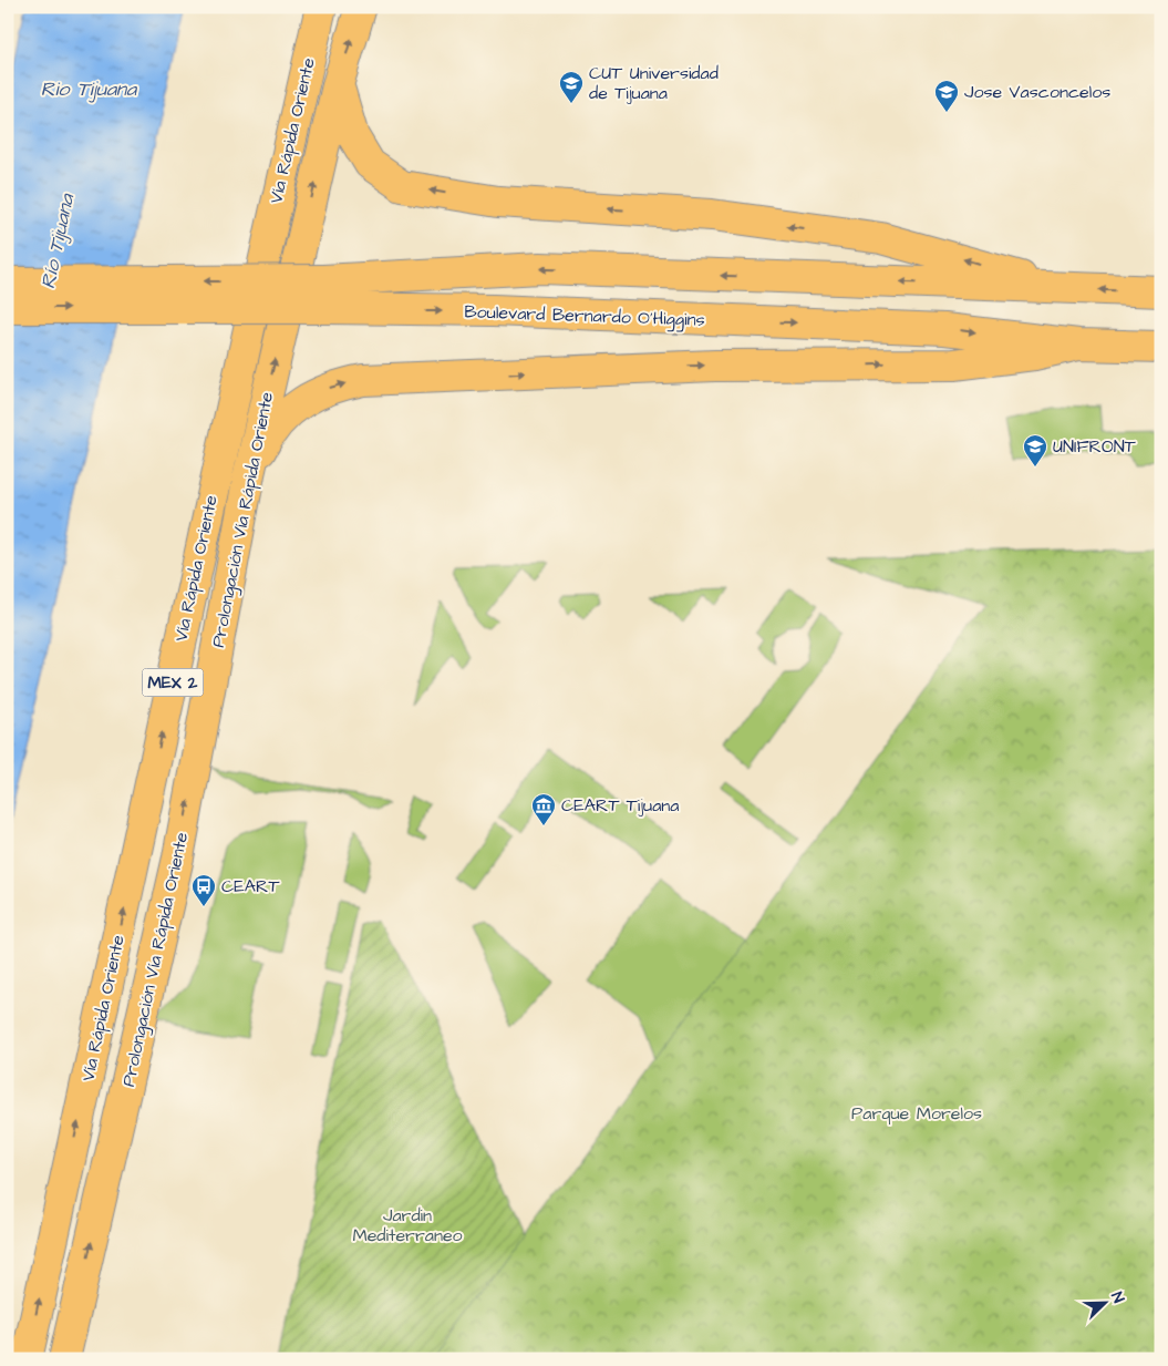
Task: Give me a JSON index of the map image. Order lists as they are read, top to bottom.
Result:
{
  "streets": {
    "main road": [
      "Vía Rápida Oriente",
      "Boulevard Bernardo O'Higgins",
      "Prolongación Vía Rápida Oriente",
      "MEX 2"
    ]
  },
  "one_way": ["Vía Rápida Oriente", "Prolongación Vía Rápida Oriente"],
  "water": ["Rio Tijuana", "Río Tijuana"],
  "parks": ["Parque Morelos", "Jardin Mediterraneo"],
  "places": {
    "school or university": ["CUT Universidad de Tijuana", "Jose Vasconcelos", "UNIFRONT"],
    "museum": ["CEART Tijuana"],
    "bus stop": ["CEART"]
  },
  "north": "top right"
}
